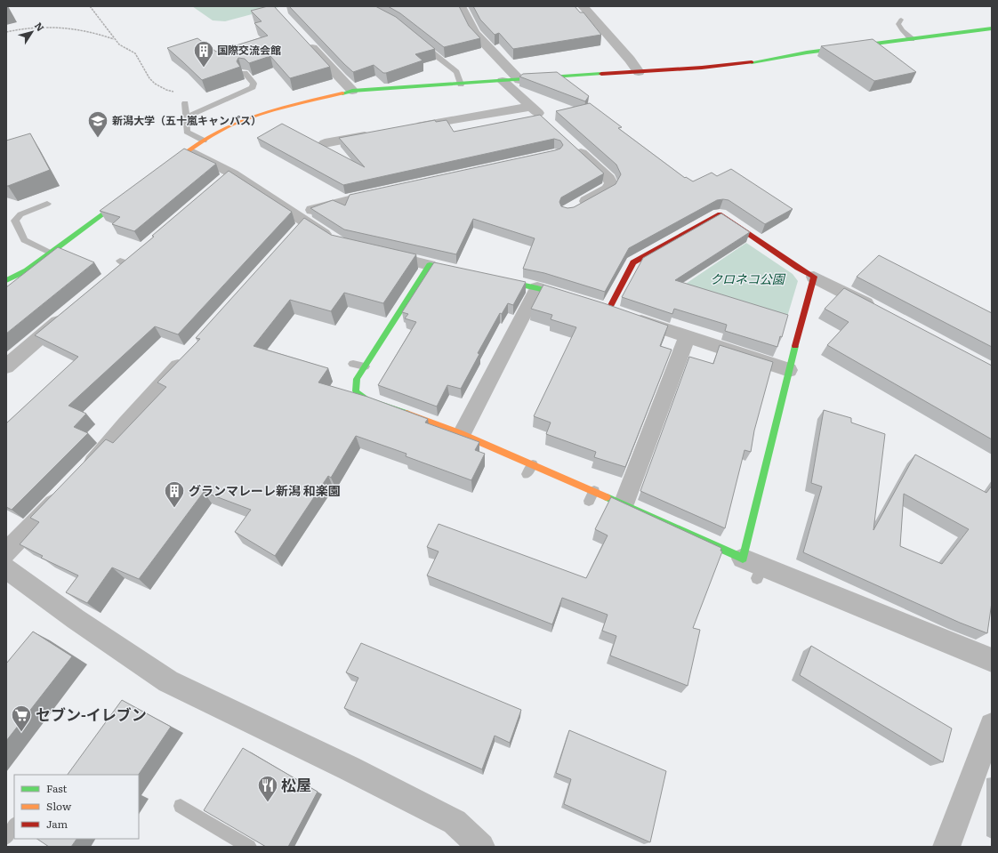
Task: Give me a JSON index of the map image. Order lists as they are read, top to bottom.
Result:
{
  "parks": ["クロネコ公園"],
  "places": {
    "building": ["国際交流会館", "グランマレーレ新潟 和楽園"],
    "school or university": ["新潟大学（五十嵐キャンパス）"],
    "supermarket": ["セブン-イレブン"],
    "restaurant": ["松屋"]
  },
  "legend": ["Fast", "Slow", "Jam"],
  "north": "top right"
}
